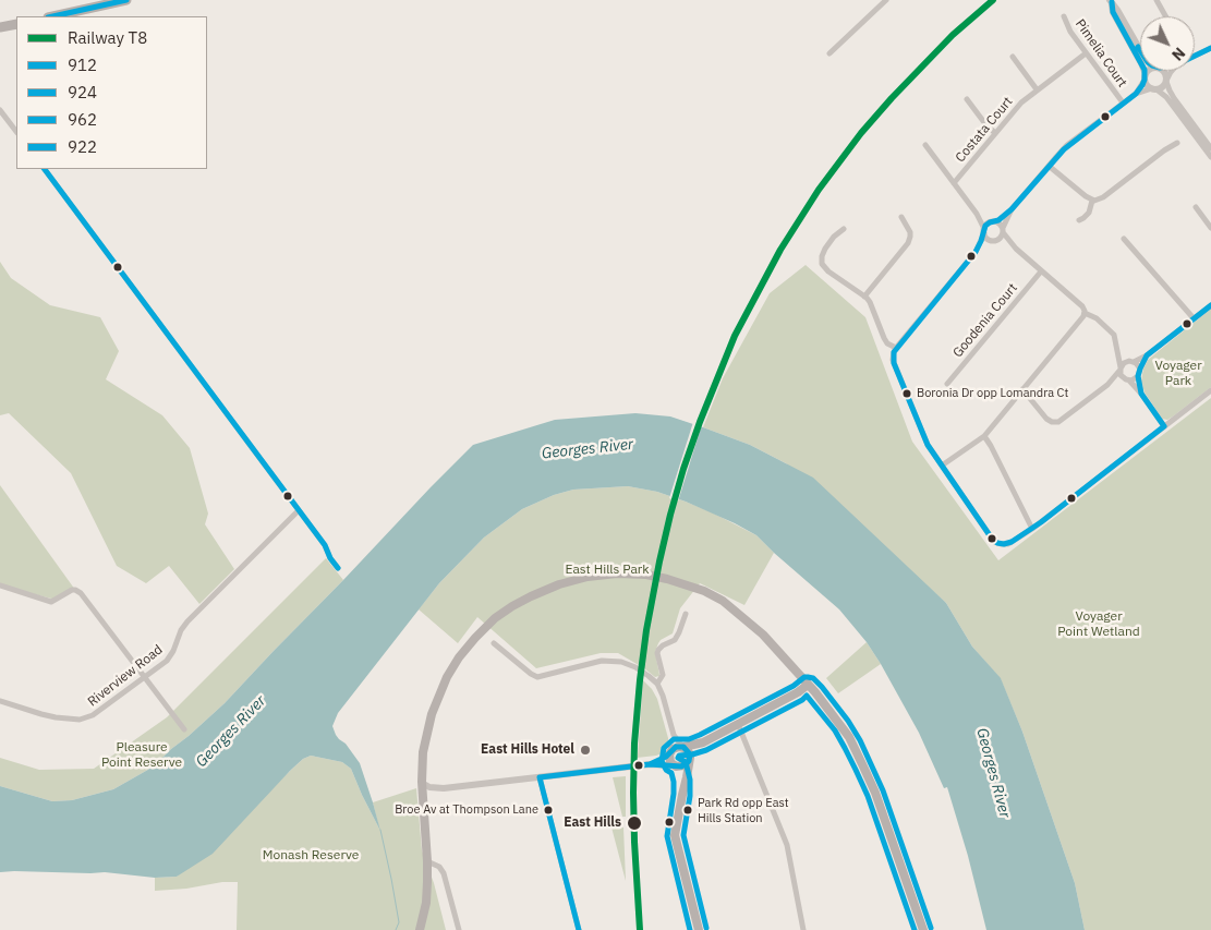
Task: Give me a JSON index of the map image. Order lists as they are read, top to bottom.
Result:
{
  "streets": {
    "street": [
      "Pimelia Court",
      "Costata Court",
      "Goodenia Court",
      "Riverview Road"
    ]
  },
  "crossings": [
    ["Pimelia Court", "Costata Court"]
  ],
  "water": ["Georges River"],
  "parks": [
    "Voyager Park",
    "East Hills Park",
    "Voyager Point Wetland",
    "Pleasure Point Reserve",
    "Monash Reserve"
  ],
  "places": [
    "Boronia Dr opp Lomandra Ct",
    "East Hills Hotel",
    "Broe Av at Thompson Lane",
    "Park Rd opp East Hills Station",
    "East Hills"
  ],
  "lines": [
    "rail line T8",
    "transit line 912",
    "transit line 922",
    "transit line 962",
    "transit line 924"
  ],
  "legend": [
    "Railway T8",
    "912",
    "924",
    "962",
    "922"
  ],
  "north": "bottom right"
}
